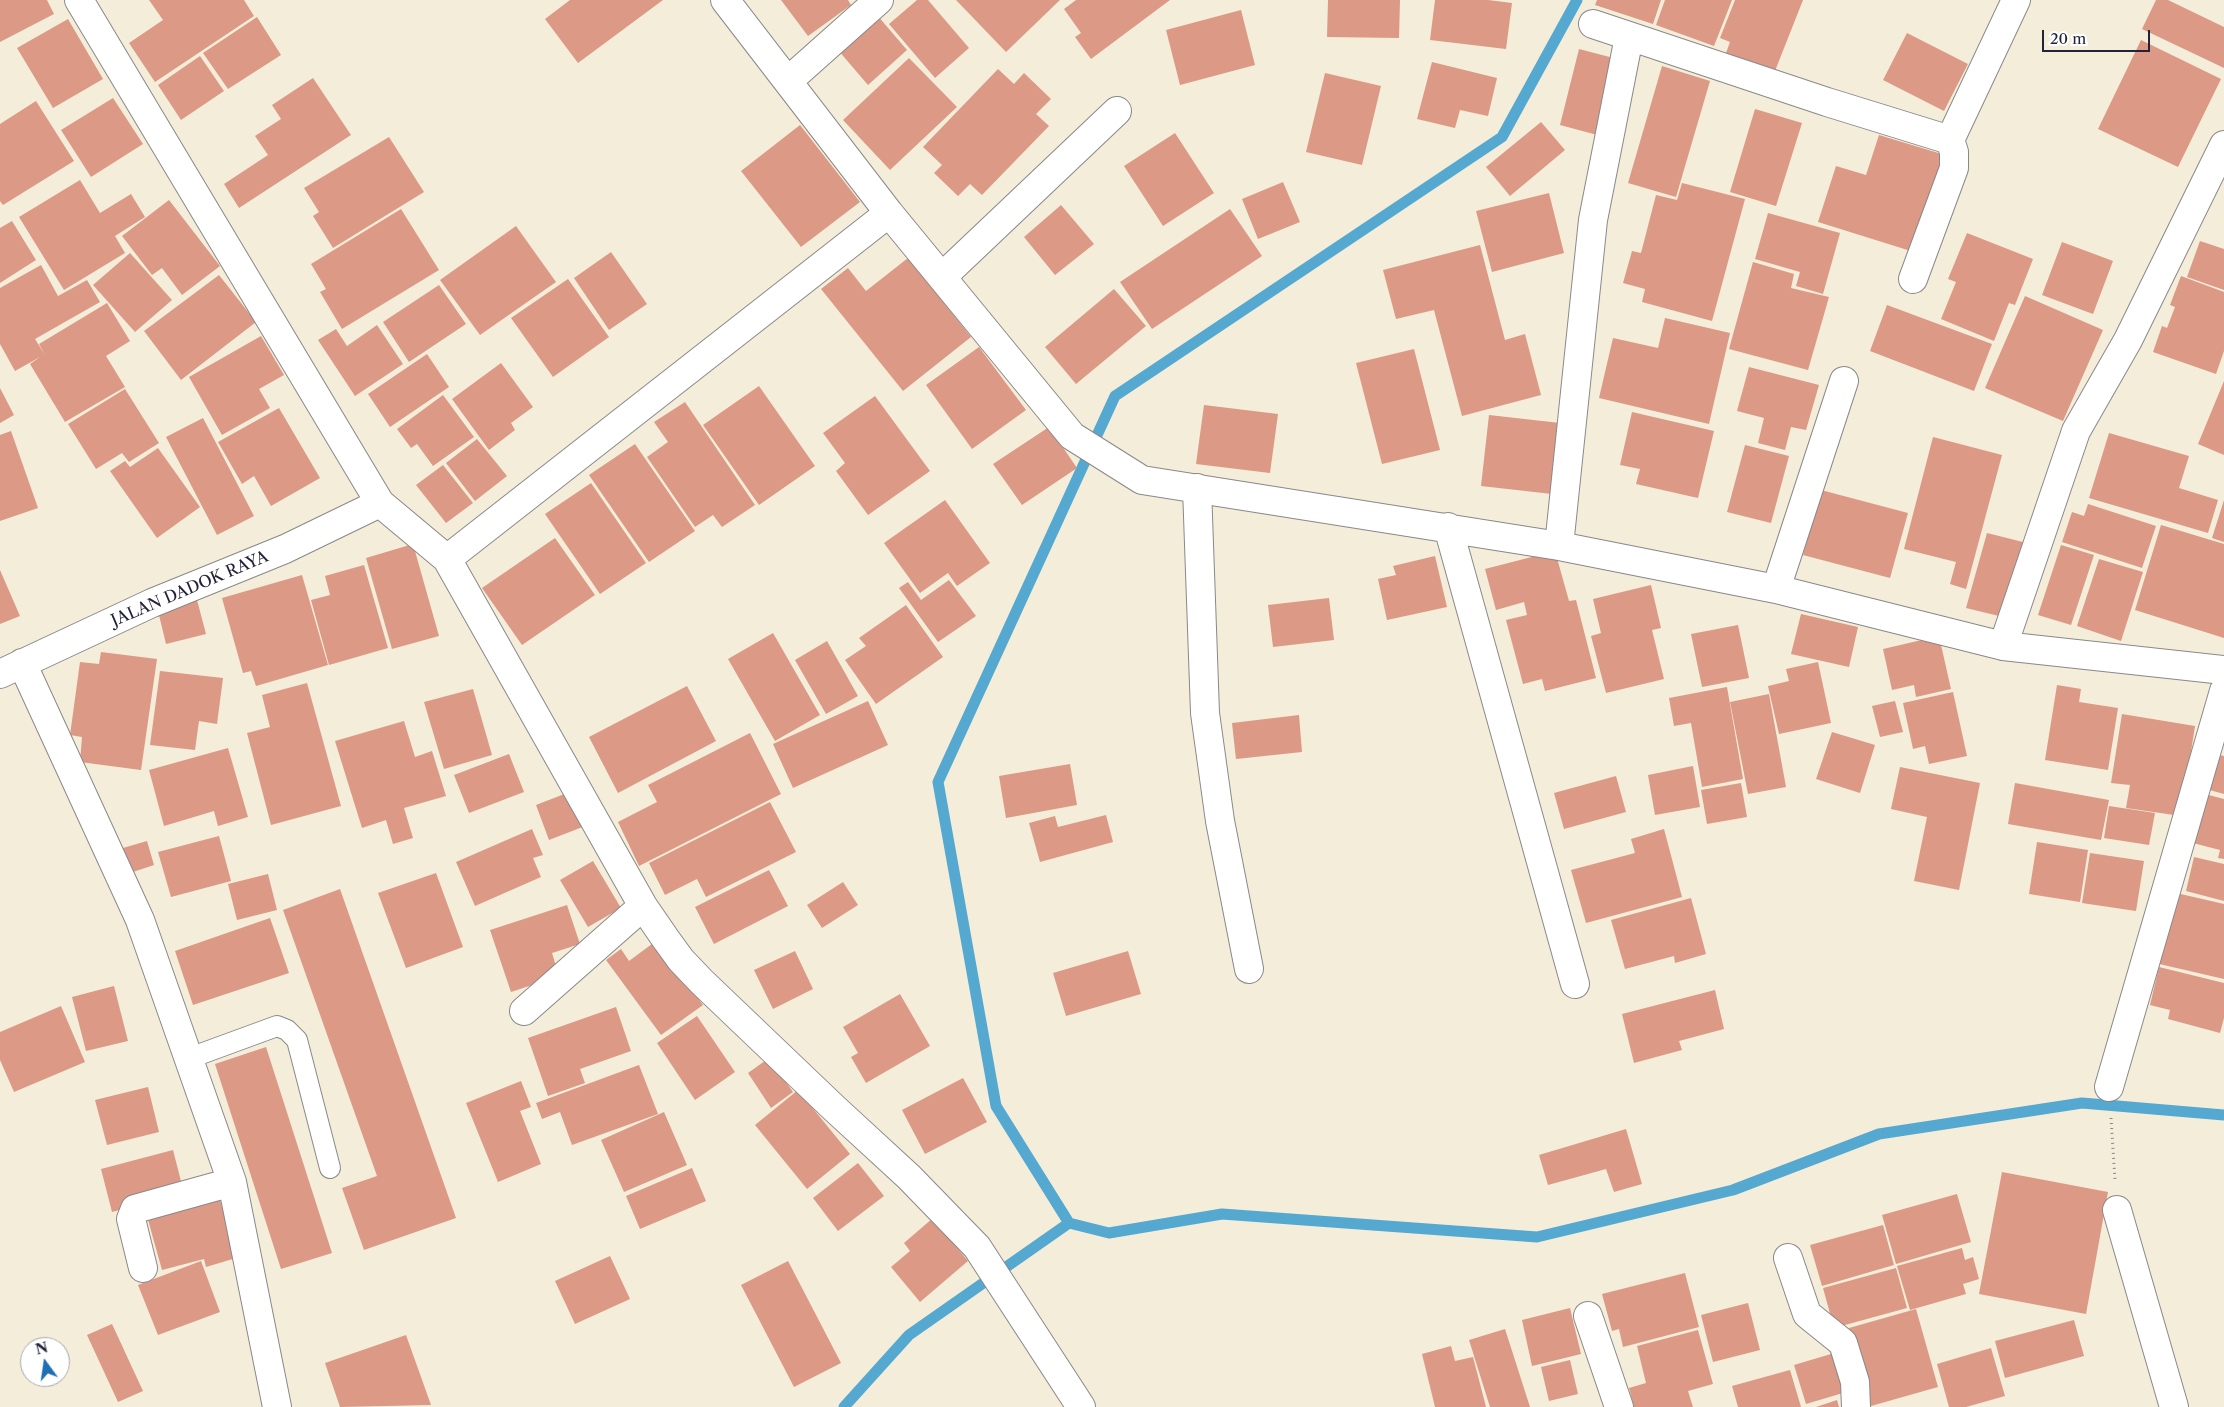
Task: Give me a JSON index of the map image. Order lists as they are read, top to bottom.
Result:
{
  "streets": {
    "street": ["JALAN DADOK RAYA"]
  },
  "scale_bar": "20 m",
  "north": "top"
}
